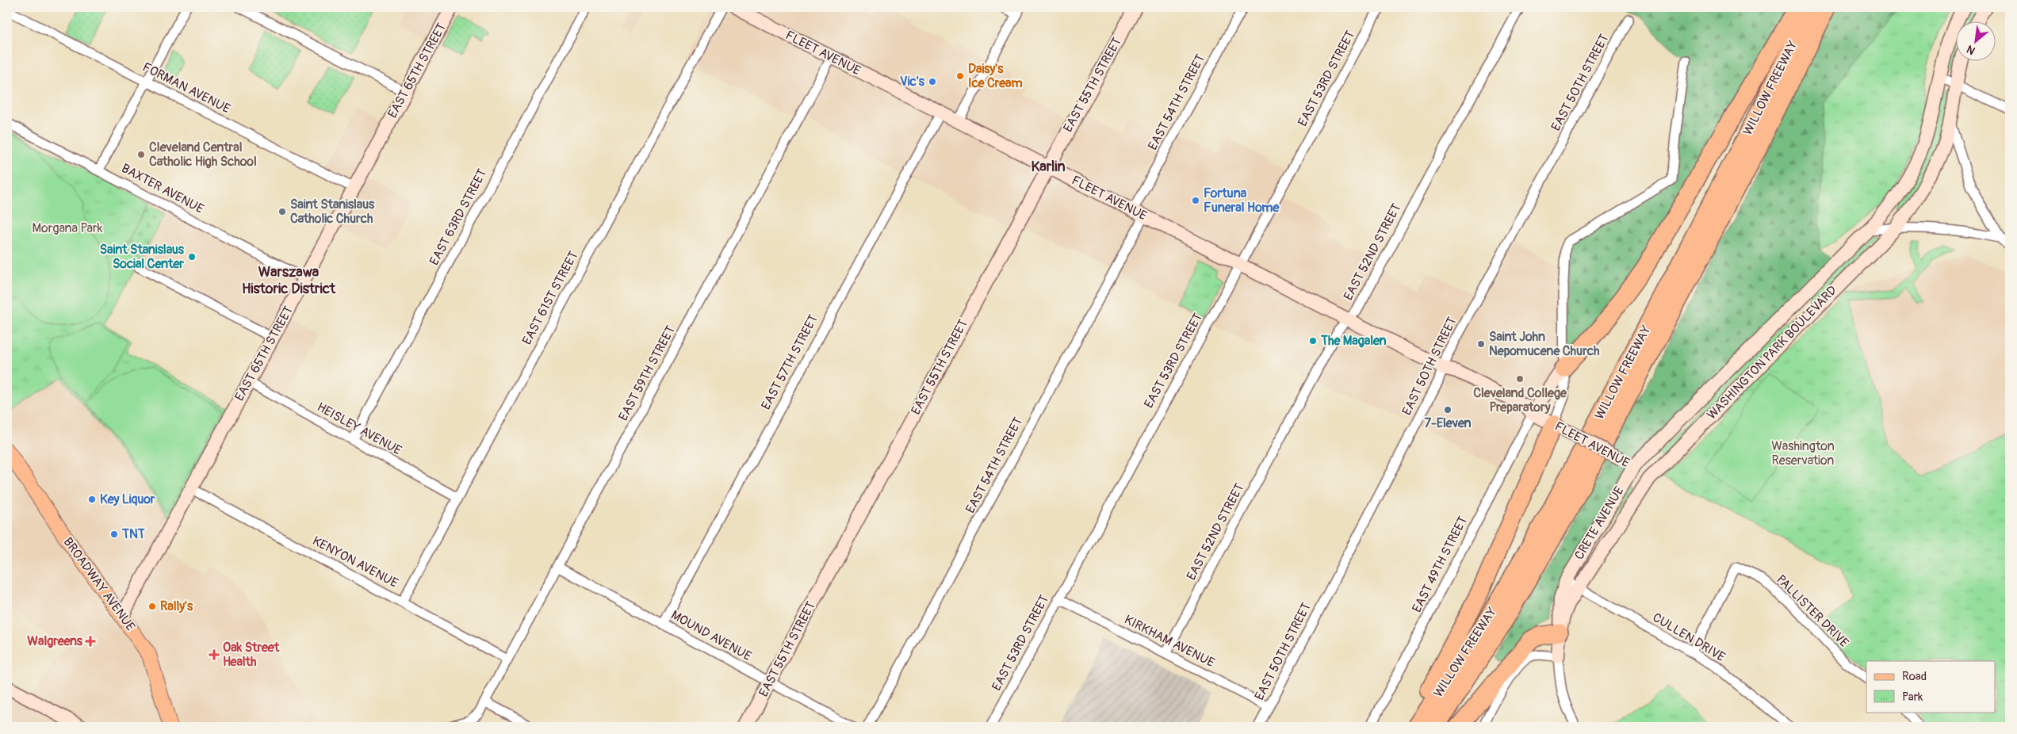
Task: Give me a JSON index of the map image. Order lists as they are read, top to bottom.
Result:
{
  "streets": {
    "highway": ["WILLOW FREEWAY"],
    "main road": ["BROADWAY AVENUE"],
    "street": [
      "FLEET AVENUE",
      "EAST 65TH STREET",
      "EAST 53RD STREET",
      "EAST 50TH STREET",
      "EAST 55TH STREET",
      "FORMAN AVENUE",
      "EAST 54TH STREET",
      "BAXTER AVENUE",
      "EAST 63RD STREET",
      "EAST 52ND STREET",
      "EAST 61ST STREET",
      "WASHINGTON PARK BOULEVARD",
      "EAST 57TH STREET",
      "EAST 59TH STREET",
      "HEISLEY AVENUE",
      "CRETE AVENUE",
      "KENYON AVENUE",
      "EAST 49TH STREET",
      "PALLISTER DRIVE",
      "MOUND AVENUE",
      "CULLEN DRIVE",
      "KIRKHAM AVENUE"
    ]
  },
  "crossings": [
    ["FLEET AVENUE", "EAST 53RD STREET"],
    ["FLEET AVENUE", "EAST 50TH STREET"],
    ["FLEET AVENUE", "EAST 55TH STREET"],
    ["FLEET AVENUE", "EAST 54TH STREET"],
    ["FLEET AVENUE", "EAST 52ND STREET"],
    ["FLEET AVENUE", "WASHINGTON PARK BOULEVARD"],
    ["FLEET AVENUE", "EAST 57TH STREET"],
    ["FLEET AVENUE", "EAST 59TH STREET"],
    ["FLEET AVENUE", "CRETE AVENUE"],
    ["FLEET AVENUE", "EAST 49TH STREET"],
    ["EAST 65TH STREET", "FORMAN AVENUE"],
    ["EAST 65TH STREET", "BAXTER AVENUE"],
    ["EAST 65TH STREET", "HEISLEY AVENUE"],
    ["EAST 65TH STREET", "KENYON AVENUE"],
    ["EAST 65TH STREET", "BROADWAY AVENUE"],
    ["EAST 53RD STREET", "KIRKHAM AVENUE"],
    ["EAST 50TH STREET", "KIRKHAM AVENUE"],
    ["EAST 55TH STREET", "MOUND AVENUE"],
    ["EAST 63RD STREET", "HEISLEY AVENUE"],
    ["EAST 52ND STREET", "KIRKHAM AVENUE"],
    ["EAST 61ST STREET", "HEISLEY AVENUE"],
    ["EAST 61ST STREET", "KENYON AVENUE"],
    ["WASHINGTON PARK BOULEVARD", "CRETE AVENUE"],
    ["EAST 57TH STREET", "MOUND AVENUE"],
    ["EAST 59TH STREET", "KENYON AVENUE"],
    ["EAST 59TH STREET", "MOUND AVENUE"],
    ["CRETE AVENUE", "CULLEN DRIVE"],
    ["PALLISTER DRIVE", "CULLEN DRIVE"]
  ],
  "districts": ["Karlin", "Warszawa Historic District"],
  "parks": ["Morgana Park", "Washington Reservation"],
  "places": {
    "other": [
      "Daisy's Ice Cream",
      "Vic's",
      "Cleveland Central Catholic High School",
      "Fortuna Funeral Home",
      "Saint Stanislaus Catholic Church",
      "Saint Stanislaus Social Center",
      "The Magalen",
      "Saint John Nepomucene Church",
      "Cleveland College Preparatory",
      "7-Eleven",
      "Key Liquor",
      "TNT",
      "Rally's"
    ],
    "health": ["Walgreens", "Oak Street Health"]
  },
  "legend": ["Road", "Park"],
  "north": "bottom left"
}
